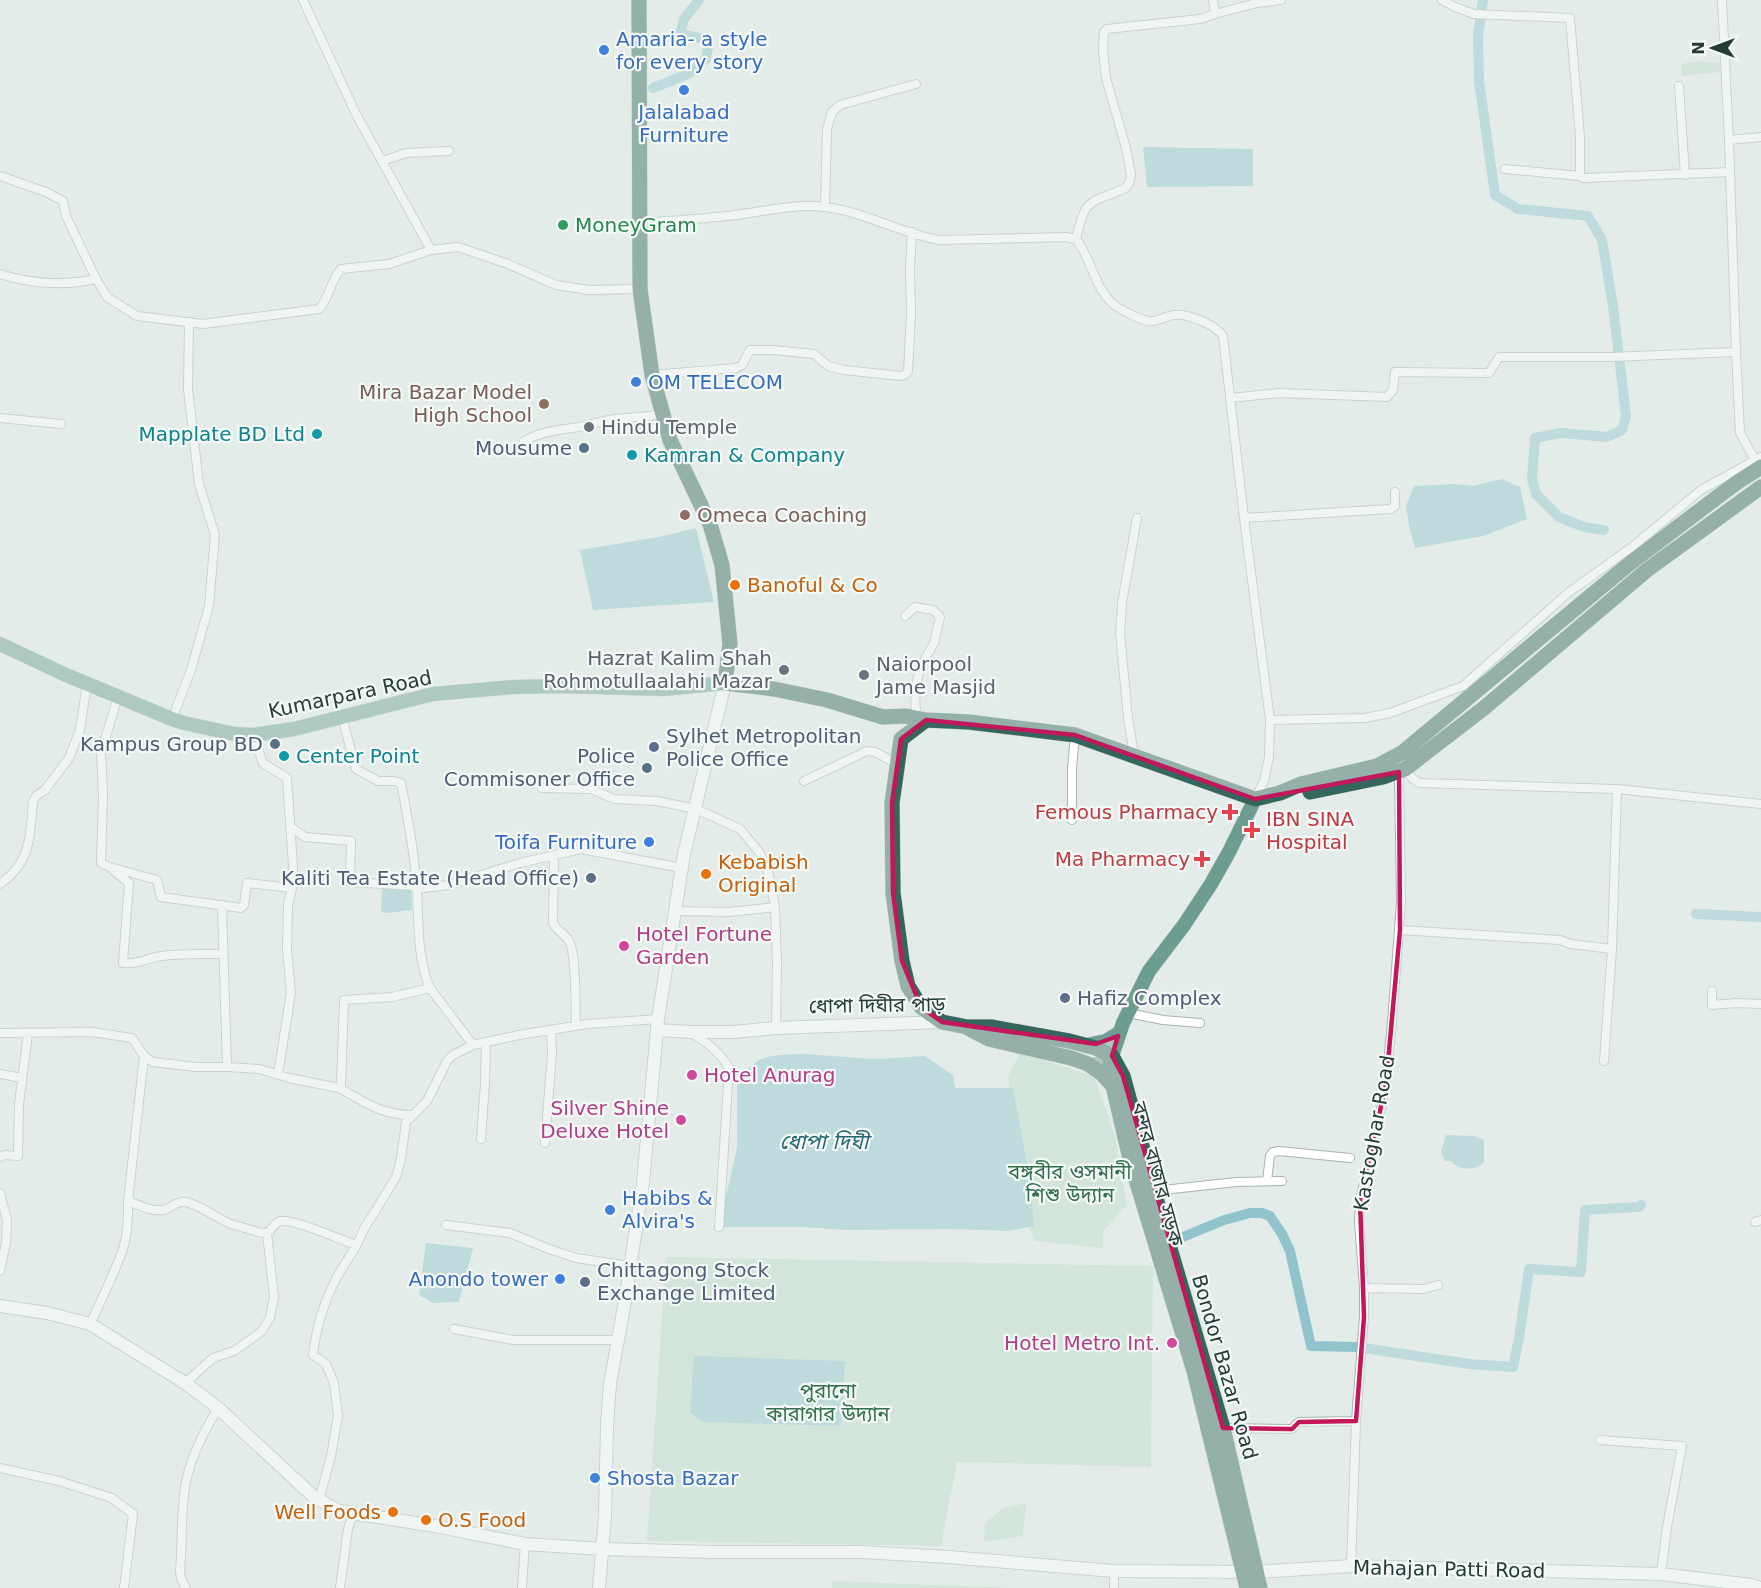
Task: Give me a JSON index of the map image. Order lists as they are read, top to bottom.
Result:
{
  "streets": {
    "highway": ["ধোপা দিঘীর পাড়", "বন্দর বাজার সড়ক", "Bondor Bazar Road"],
    "main road": ["Kumarpara Road", "Mahajan Patti Road"],
    "street": ["Kastoghar Road"]
  },
  "crossings": [
    ["ধোপা দিঘীর পাড়", "বন্দর বাজার সড়ক"],
    ["ধোপা দিঘীর পাড়", "Bondor Bazar Road"],
    ["Kastoghar Road", "Mahajan Patti Road"],
    ["বন্দর বাজার সড়ক", "Bondor Bazar Road"],
    ["বন্দর বাজার সড়ক", "Mahajan Patti Road"],
    ["Bondor Bazar Road", "Mahajan Patti Road"]
  ],
  "water": ["ধোপা দিঘী"],
  "parks": ["বঙ্গবীর ওসমানী শিশু উদ্যান", "পুরানো কারাগার উদ্যান"],
  "places": {
    "other": [
      "Amaria- a style for every story",
      "Jalalabad Furniture",
      "MoneyGram",
      "OM TELECOM",
      "Mira Bazar Model High School",
      "Hindu Temple",
      "Mapplate BD Ltd",
      "Mousume",
      "Kamran & Company",
      "Omeca Coaching",
      "Banoful & Co",
      "Hazrat Kalim Shah Rohmotullaalahi Mazar",
      "Naiorpool Jame Masjid",
      "Kampus Group BD",
      "Sylhet Metropolitan Police Office",
      "Center Point",
      "Police Commisoner Office",
      "Toifa Furniture",
      "Kebabish Original",
      "Kaliti Tea Estate (Head Office)",
      "Hotel Fortune Garden",
      "Hafiz Complex",
      "Hotel Anurag",
      "Silver Shine Deluxe Hotel",
      "Habibs & Alvira's",
      "Anondo tower",
      "Chittagong Stock Exchange Limited",
      "Hotel Metro Int.",
      "Shosta Bazar",
      "Well Foods",
      "O.S Food"
    ],
    "health": ["Femous Pharmacy", "IBN SINA Hospital", "Ma Pharmacy"]
  },
  "north": "left"
}
